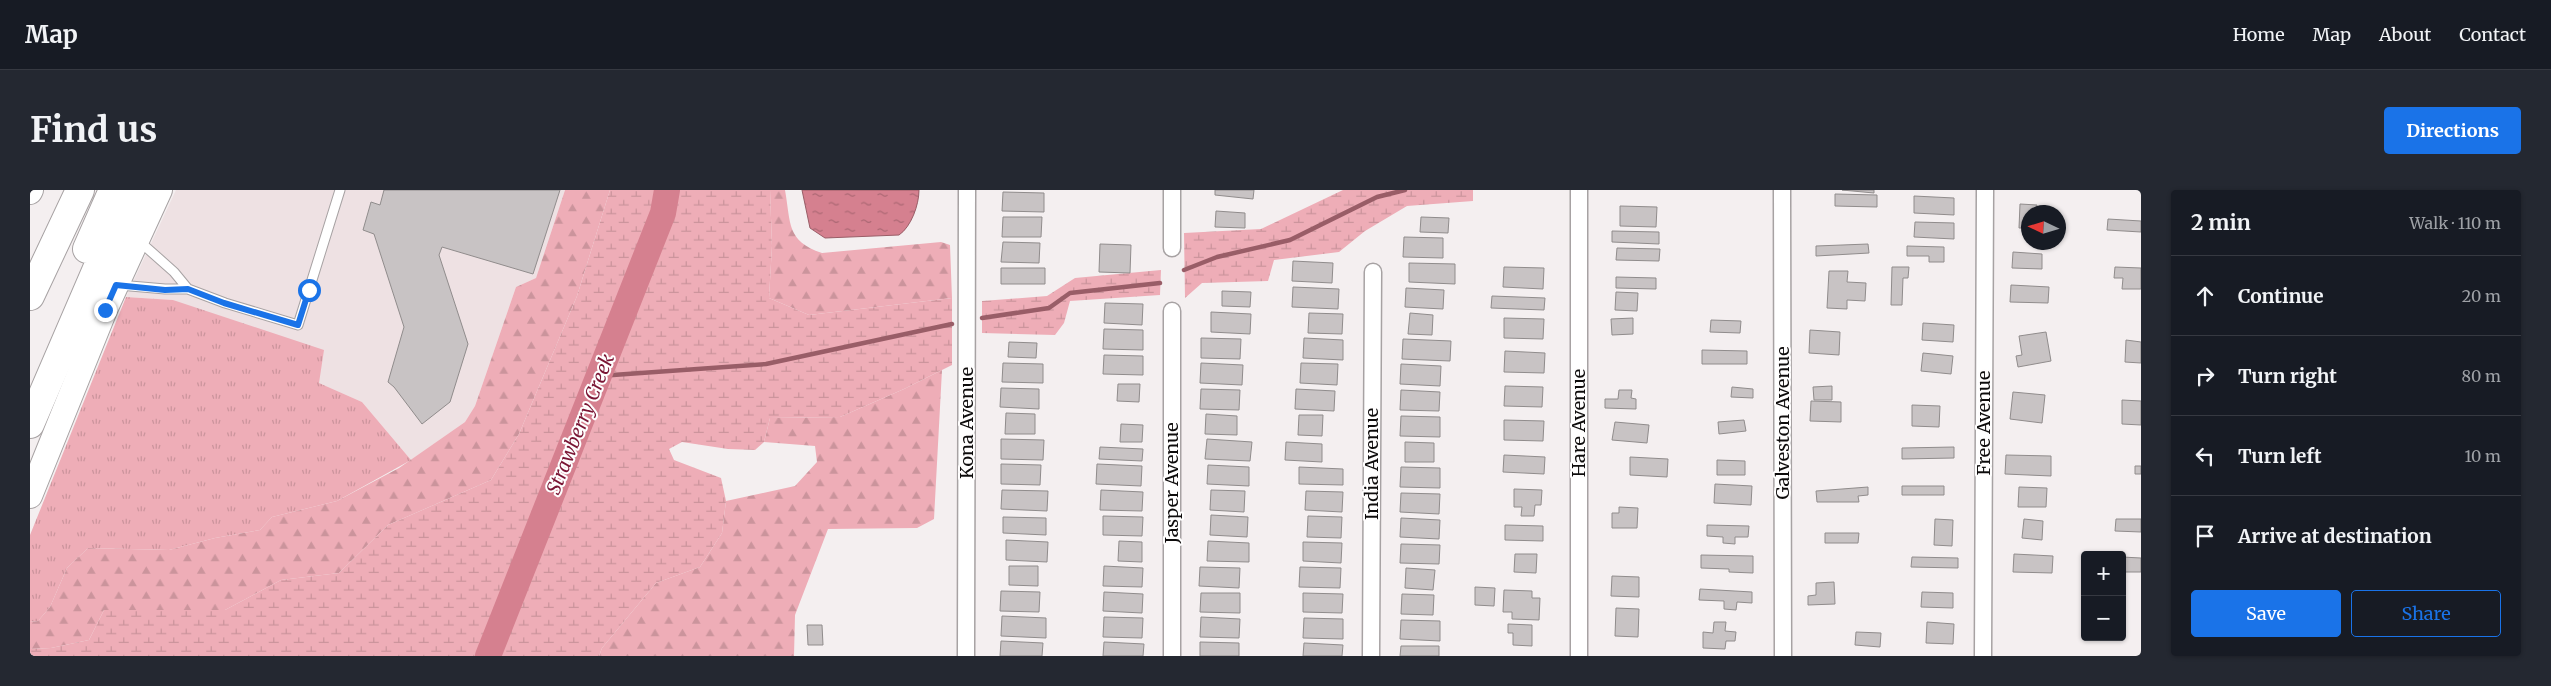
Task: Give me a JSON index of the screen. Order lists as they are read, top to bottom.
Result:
{
  "streets": {
    "street": [
      "Kona Avenue",
      "Hare Avenue",
      "Galveston Avenue",
      "Free Avenue",
      "India Avenue",
      "Jasper Avenue"
    ]
  },
  "water": ["Strawberry Creek"],
  "north": "left",
  "page": {
    "header": "Map",
    "nav": [
      "Home",
      "Map",
      "About",
      "Contact"
    ],
    "buttons": [
      "Directions",
      ["Save", "Share"]
    ],
    "title": "Find us",
    "heading": ["2 min", "Walk · 110 m"],
    "list": [
      ["Continue", "20 m"],
      ["Turn right", "80 m"],
      ["Turn left", "10 m"],
      "Arrive at destination"
    ],
    "map_buttons": ["+", "−"]
  }
}
